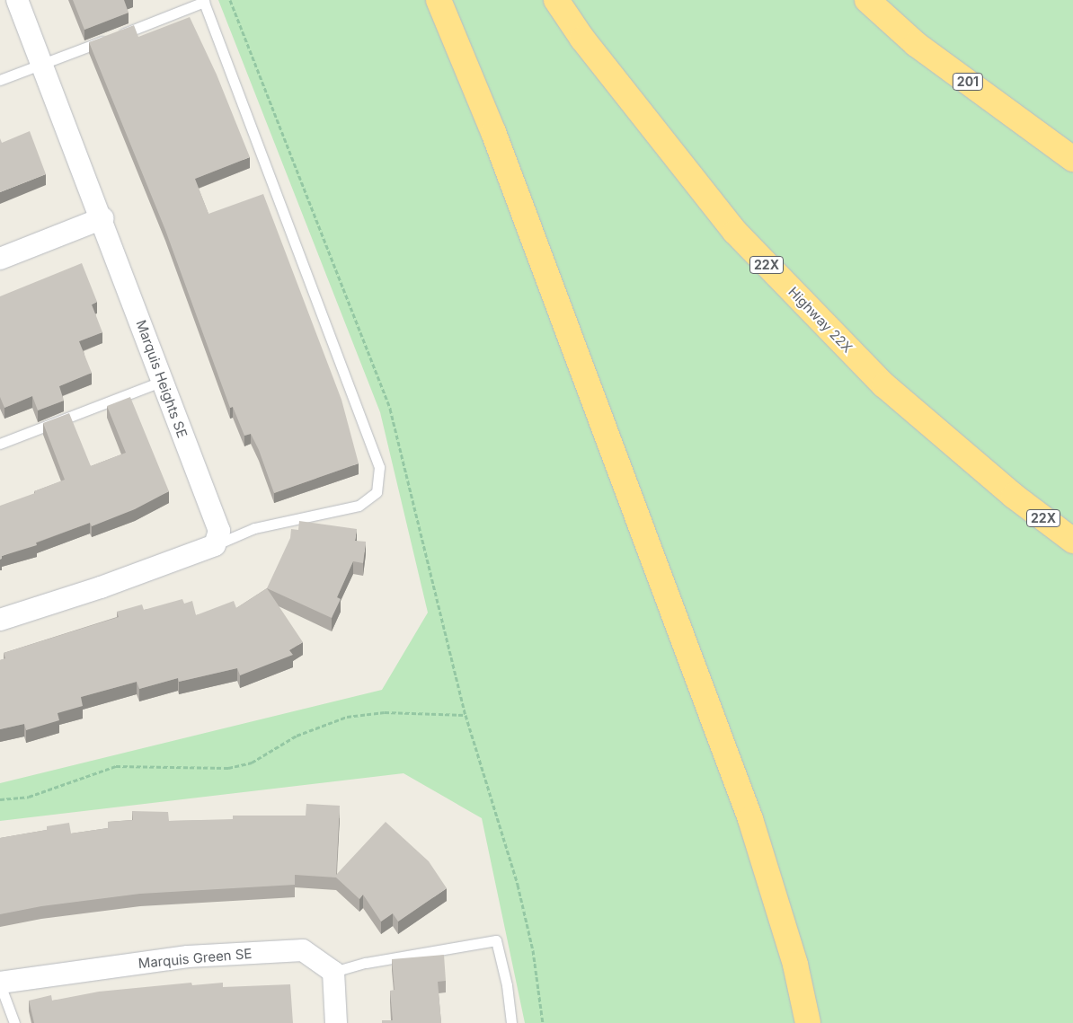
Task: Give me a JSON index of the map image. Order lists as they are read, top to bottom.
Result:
{
  "streets": {
    "highway": ["201", "22X", "Highway 22X"],
    "street": ["Marquis Heights SE", "Marquis Green SE"]
  }
}
